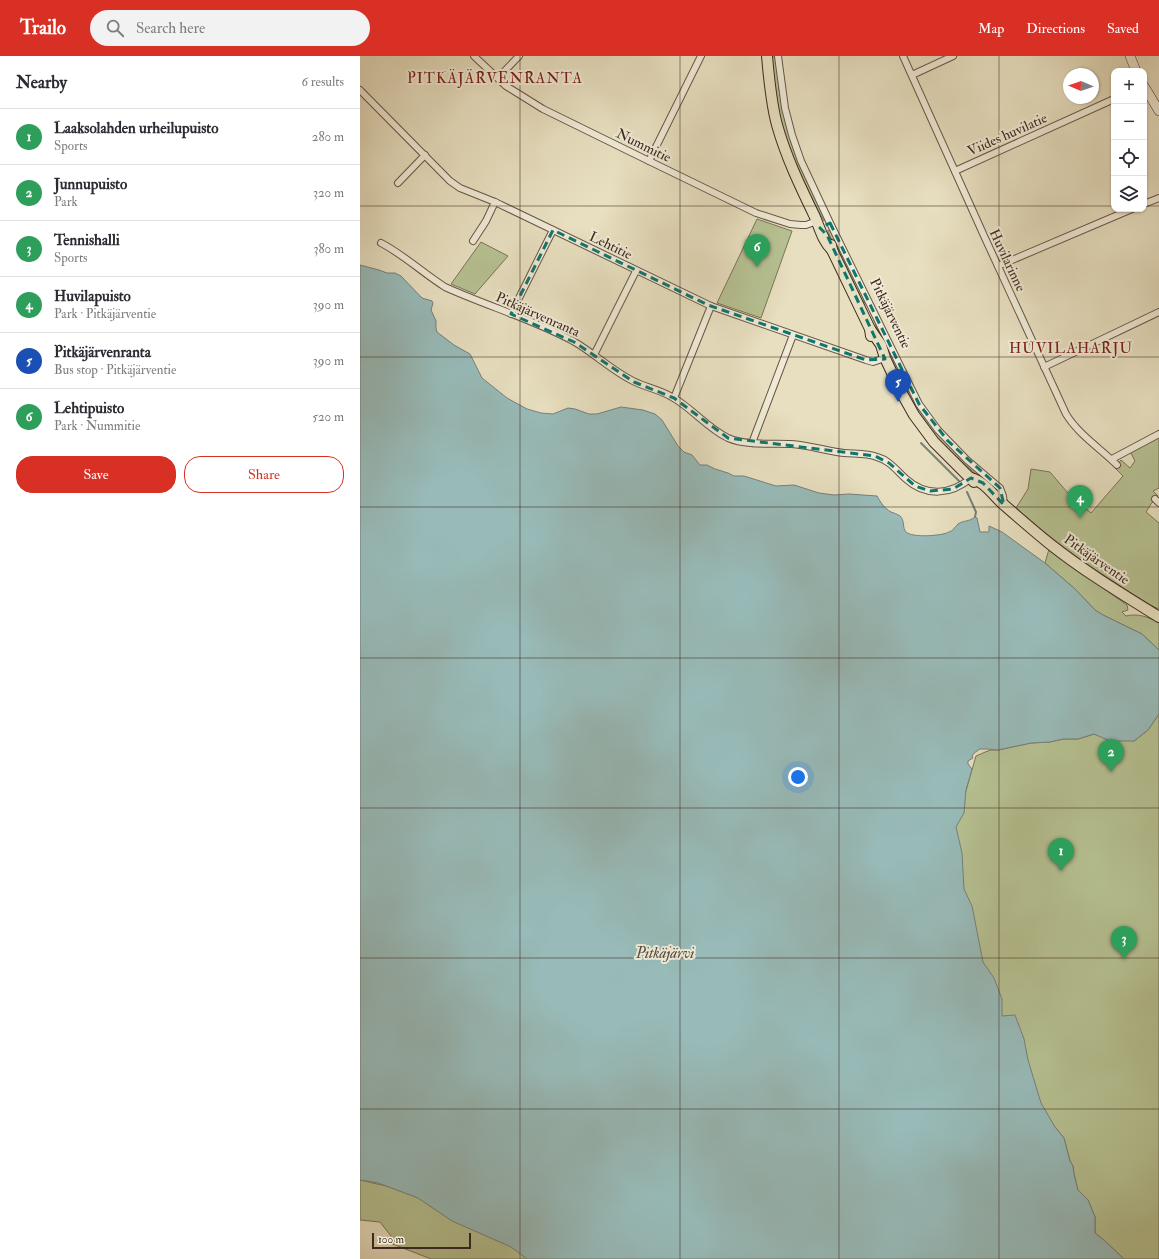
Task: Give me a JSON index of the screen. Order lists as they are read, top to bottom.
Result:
{
  "streets": {
    "main road": ["Pitkäjärventie"],
    "street": [
      "Viides huvilatie",
      "Nummitie",
      "Lehtitie",
      "Huvilarinne",
      "Pitkäjärvenranta"
    ]
  },
  "crossings": [
    ["Viides huvilatie", "Huvilarinne"],
    ["Nummitie", "Pitkäjärventie"],
    ["Lehtitie", "Pitkäjärventie"],
    ["Pitkäjärventie", "Pitkäjärvenranta"]
  ],
  "districts": ["PITKÄJÄRVENRANTA", "HUVILAHARJU"],
  "water": ["Pitkäjärvi"],
  "scale_bar": "100 m",
  "north": "left",
  "page": {
    "header": "Trailo",
    "search": "Search here",
    "nav": ["Map", "Directions", "Saved"],
    "heading": ["Nearby", "6 results"],
    "map_buttons": ["+", "−"],
    "list": [
      {
        "mark": "1",
        "name": "Laaksolahden urheilupuisto",
        "note": "Sports",
        "value": "280 m"
      },
      {
        "mark": "2",
        "name": "Junnupuisto",
        "note": "Park",
        "value": "320 m"
      },
      {
        "mark": "3",
        "name": "Tennishalli",
        "note": "Sports",
        "value": "380 m"
      },
      {
        "mark": "4",
        "name": "Huvilapuisto",
        "note": "Park · Pitkäjärventie",
        "value": "390 m"
      },
      {
        "mark": "5",
        "name": "Pitkäjärvenranta",
        "note": "Bus stop · Pitkäjärventie",
        "value": "390 m"
      },
      {
        "mark": "6",
        "name": "Lehtipuisto",
        "note": "Park · Nummitie",
        "value": "520 m"
      }
    ],
    "pins": [
      "6",
      "5",
      "4",
      "2",
      "1",
      "3"
    ],
    "buttons": ["Save", "Share"],
    "scale": "100 m"
  }
}
